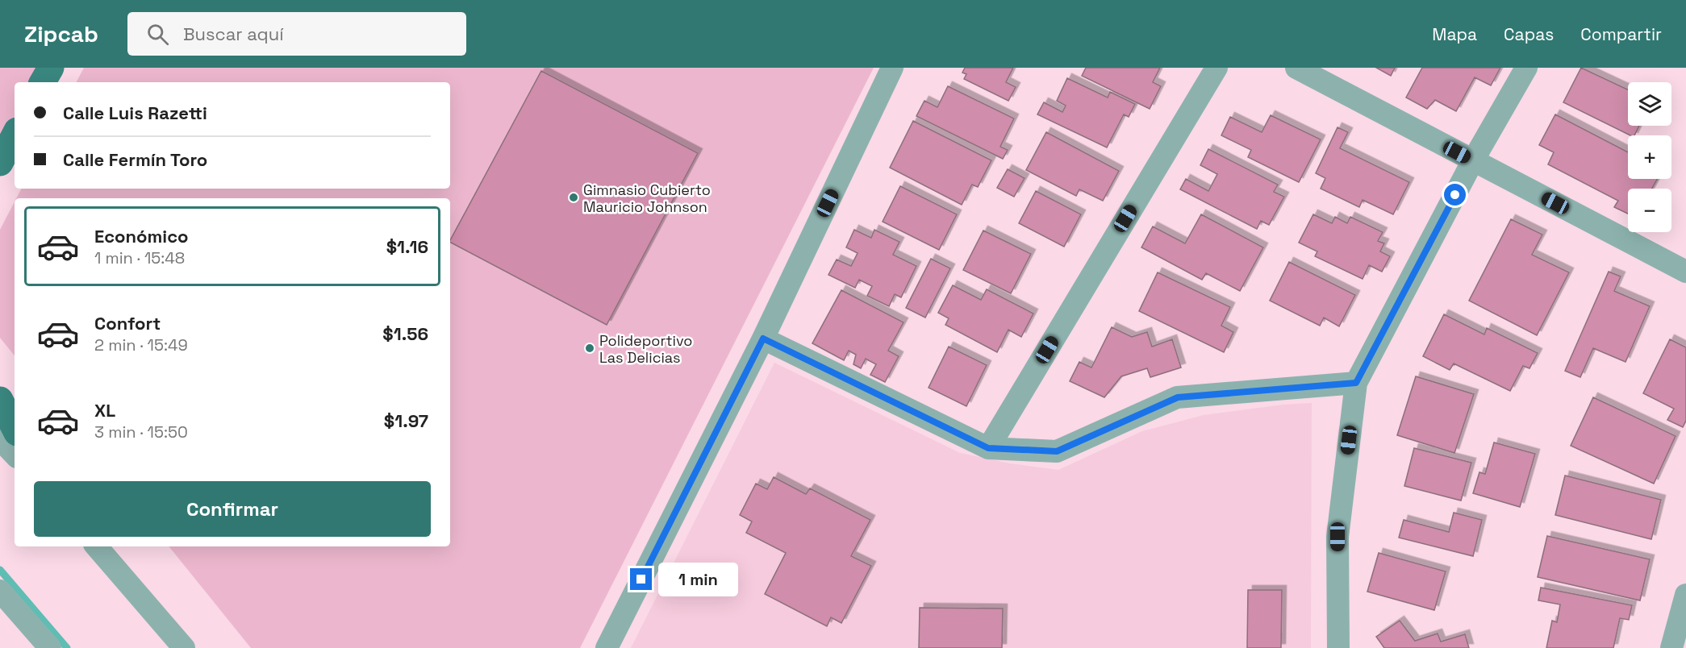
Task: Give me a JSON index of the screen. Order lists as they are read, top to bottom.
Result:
{
  "places": ["Gimnasio Cubierto Mauricio Johnson", "Polideportivo Las Delicias"],
  "page": {
    "header": "Zipcab",
    "search": "Buscar aquí",
    "nav": ["Mapa", "Capas", "Compartir"],
    "map_buttons": ["+", "−"],
    "banner": ["Calle Luis Razetti", "Calle Fermín Toro"],
    "list": [
      {
        "name": "Económico",
        "note": "1 min · 15:48",
        "value": "$1.16"
      },
      {
        "name": "Confort",
        "note": "2 min · 15:49",
        "value": "$1.56"
      },
      {
        "name": "XL",
        "note": "3 min · 15:50",
        "value": "$1.97"
      }
    ],
    "buttons": "Confirmar",
    "bubble": "1 min"
  }
}
